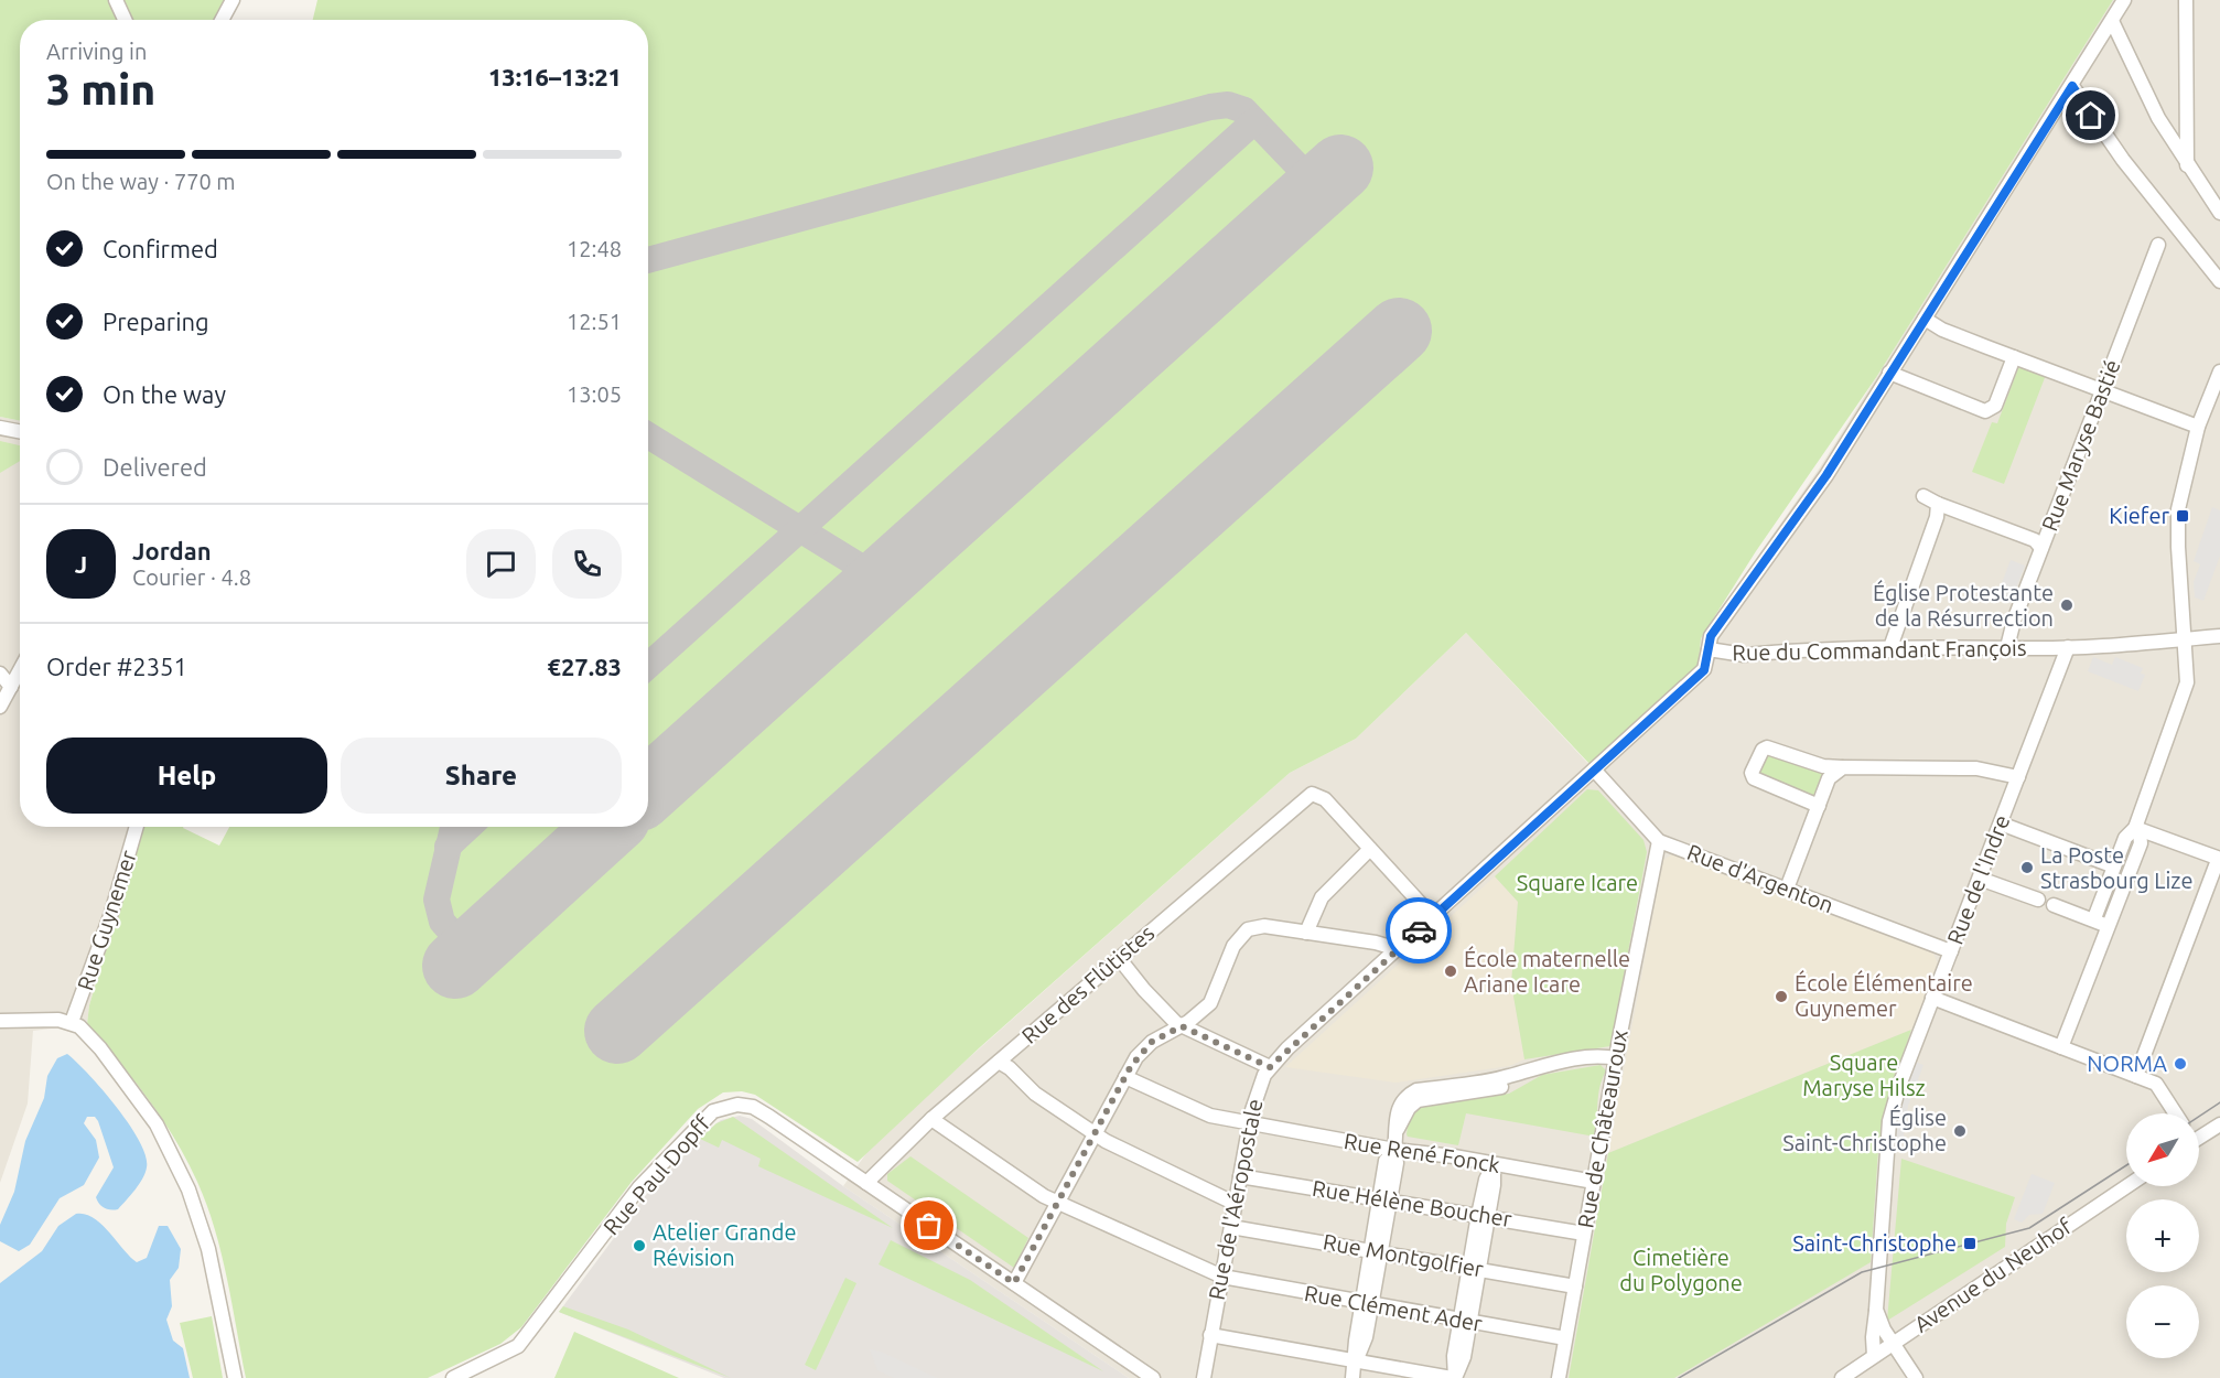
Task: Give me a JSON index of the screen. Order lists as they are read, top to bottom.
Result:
{
  "streets": {
    "street": [
      "Rue Maryse Bastié",
      "Rue du Commandant François",
      "Rue d'Argenton",
      "Rue de l'Indre",
      "Rue Guynemer",
      "Rue des Flûtistes",
      "Rue de Châteauroux",
      "Rue René Fonck",
      "Rue Paul Dopff",
      "Rue de l'Aéropostale",
      "Rue Hélène Boucher",
      "Rue Montgolfier",
      "Avenue du Neuhof",
      "Rue Clément Ader"
    ]
  },
  "crossings": [
    ["Rue Maryse Bastié", "Rue du Commandant François"],
    ["Rue du Commandant François", "Rue d'Argenton"],
    ["Rue du Commandant François", "Rue de l'Indre"],
    ["Rue du Commandant François", "Rue de l'Aéropostale"],
    ["Rue d'Argenton", "Rue de l'Indre"],
    ["Rue d'Argenton", "Rue de Châteauroux"],
    ["Rue d'Argenton", "Rue de l'Aéropostale"],
    ["Rue de l'Indre", "Avenue du Neuhof"],
    ["Rue des Flûtistes", "Rue Paul Dopff"],
    ["Rue des Flûtistes", "Rue Clément Ader"],
    ["Rue de Châteauroux", "Rue René Fonck"],
    ["Rue de Châteauroux", "Rue Hélène Boucher"],
    ["Rue de Châteauroux", "Rue Montgolfier"],
    ["Rue de Châteauroux", "Rue Clément Ader"],
    ["Rue René Fonck", "Rue de l'Aéropostale"],
    ["Rue de l'Aéropostale", "Rue Hélène Boucher"],
    ["Rue de l'Aéropostale", "Rue Montgolfier"],
    ["Rue de l'Aéropostale", "Rue Clément Ader"]
  ],
  "parks": ["Square Icare", "Square Maryse Hilsz", "Cimetière du Polygone"],
  "places": {
    "transit": ["Kiefer", "Saint-Christophe"],
    "other": [
      "Église Protestante de la Résurrection",
      "La Poste Strasbourg Lize",
      "École maternelle Ariane Icare",
      "École Élémentaire Guynemer",
      "NORMA",
      "Église Saint-Christophe",
      "Atelier Grande Révision"
    ]
  },
  "north": "bottom left",
  "page": {
    "heading": ["3 min", "Arriving in", "13:16–13:21"],
    "panel": [
      "Jordan",
      "Courier · 4.8",
      "Order #2351",
      "€27.83"
    ],
    "bar": "On the way · 770 m",
    "list": [
      ["Confirmed", "12:48"],
      ["Preparing", "12:51"],
      ["On the way", "13:05"],
      "Delivered"
    ],
    "round": "J",
    "buttons": ["Help", "Share"],
    "map_buttons": ["+", "−"]
  }
}
